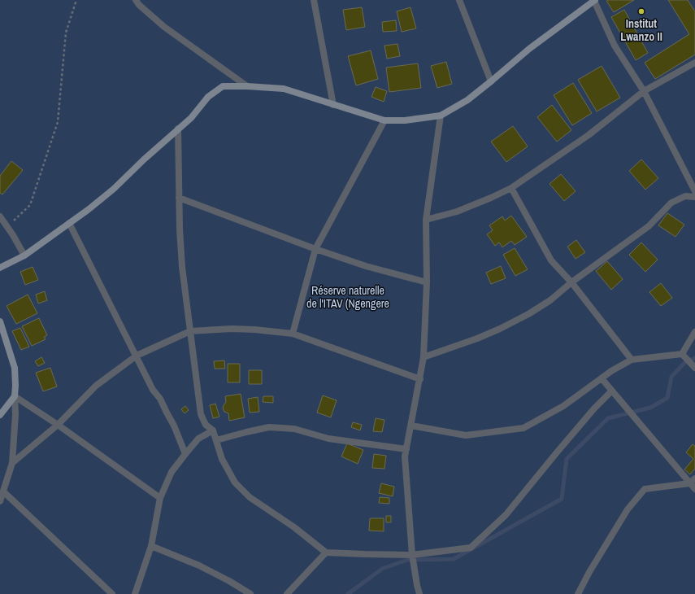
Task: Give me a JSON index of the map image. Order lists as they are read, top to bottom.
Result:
{
  "parks": ["Réserve naturelle de l'ITAV (Ngengere"],
  "places": ["Institut Lwanzo II"]
}
